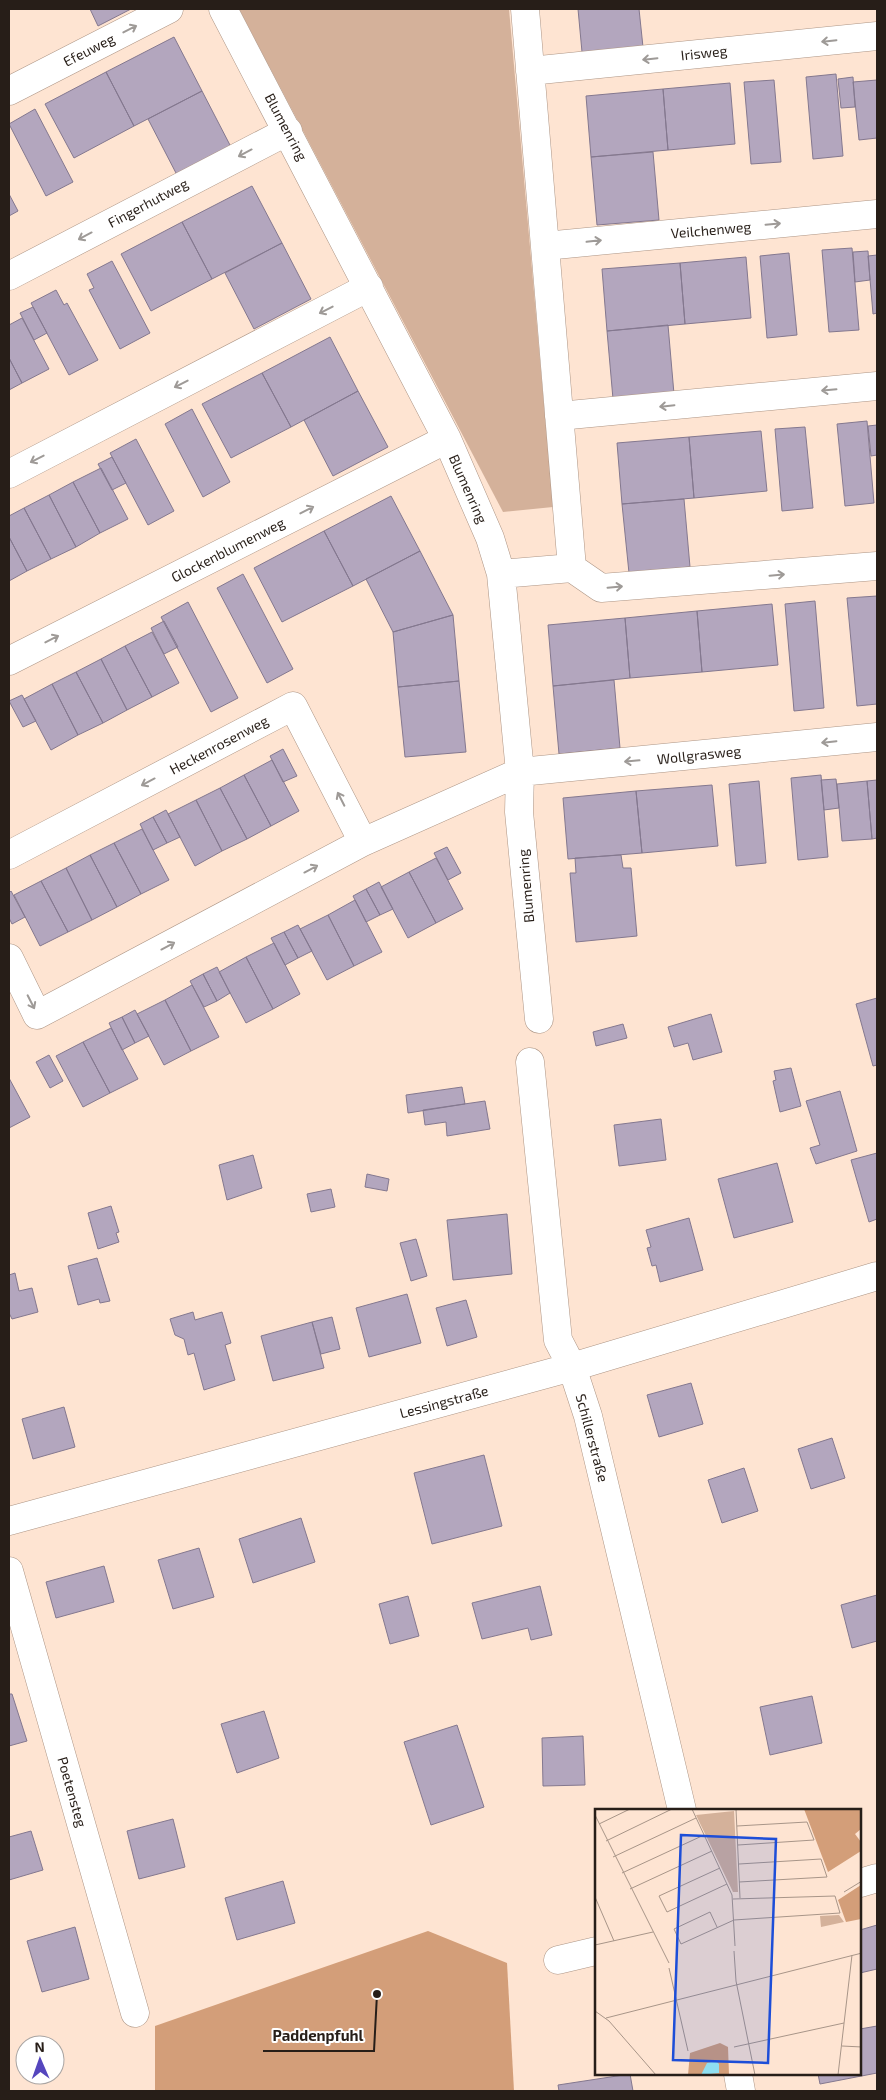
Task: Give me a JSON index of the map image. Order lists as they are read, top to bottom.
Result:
{
  "streets": {
    "street": [
      "Efeuweg",
      "Irisweg",
      "Blumenring",
      "Fingerhutweg",
      "Veilchenweg",
      "Glockenblumenweg",
      "Heckenrosenweg",
      "Wollgrasweg",
      "Lessingstraße",
      "Schillerstraße",
      "Poetensteg"
    ]
  },
  "crossings": [
    ["Blumenring", "Fingerhutweg"],
    ["Blumenring", "Glockenblumenweg"],
    ["Blumenring", "Wollgrasweg"],
    ["Lessingstraße", "Schillerstraße"]
  ],
  "one_way": ["Efeuweg", "Irisweg"],
  "places": ["Paddenpfuhl"],
  "north": "top"
}
